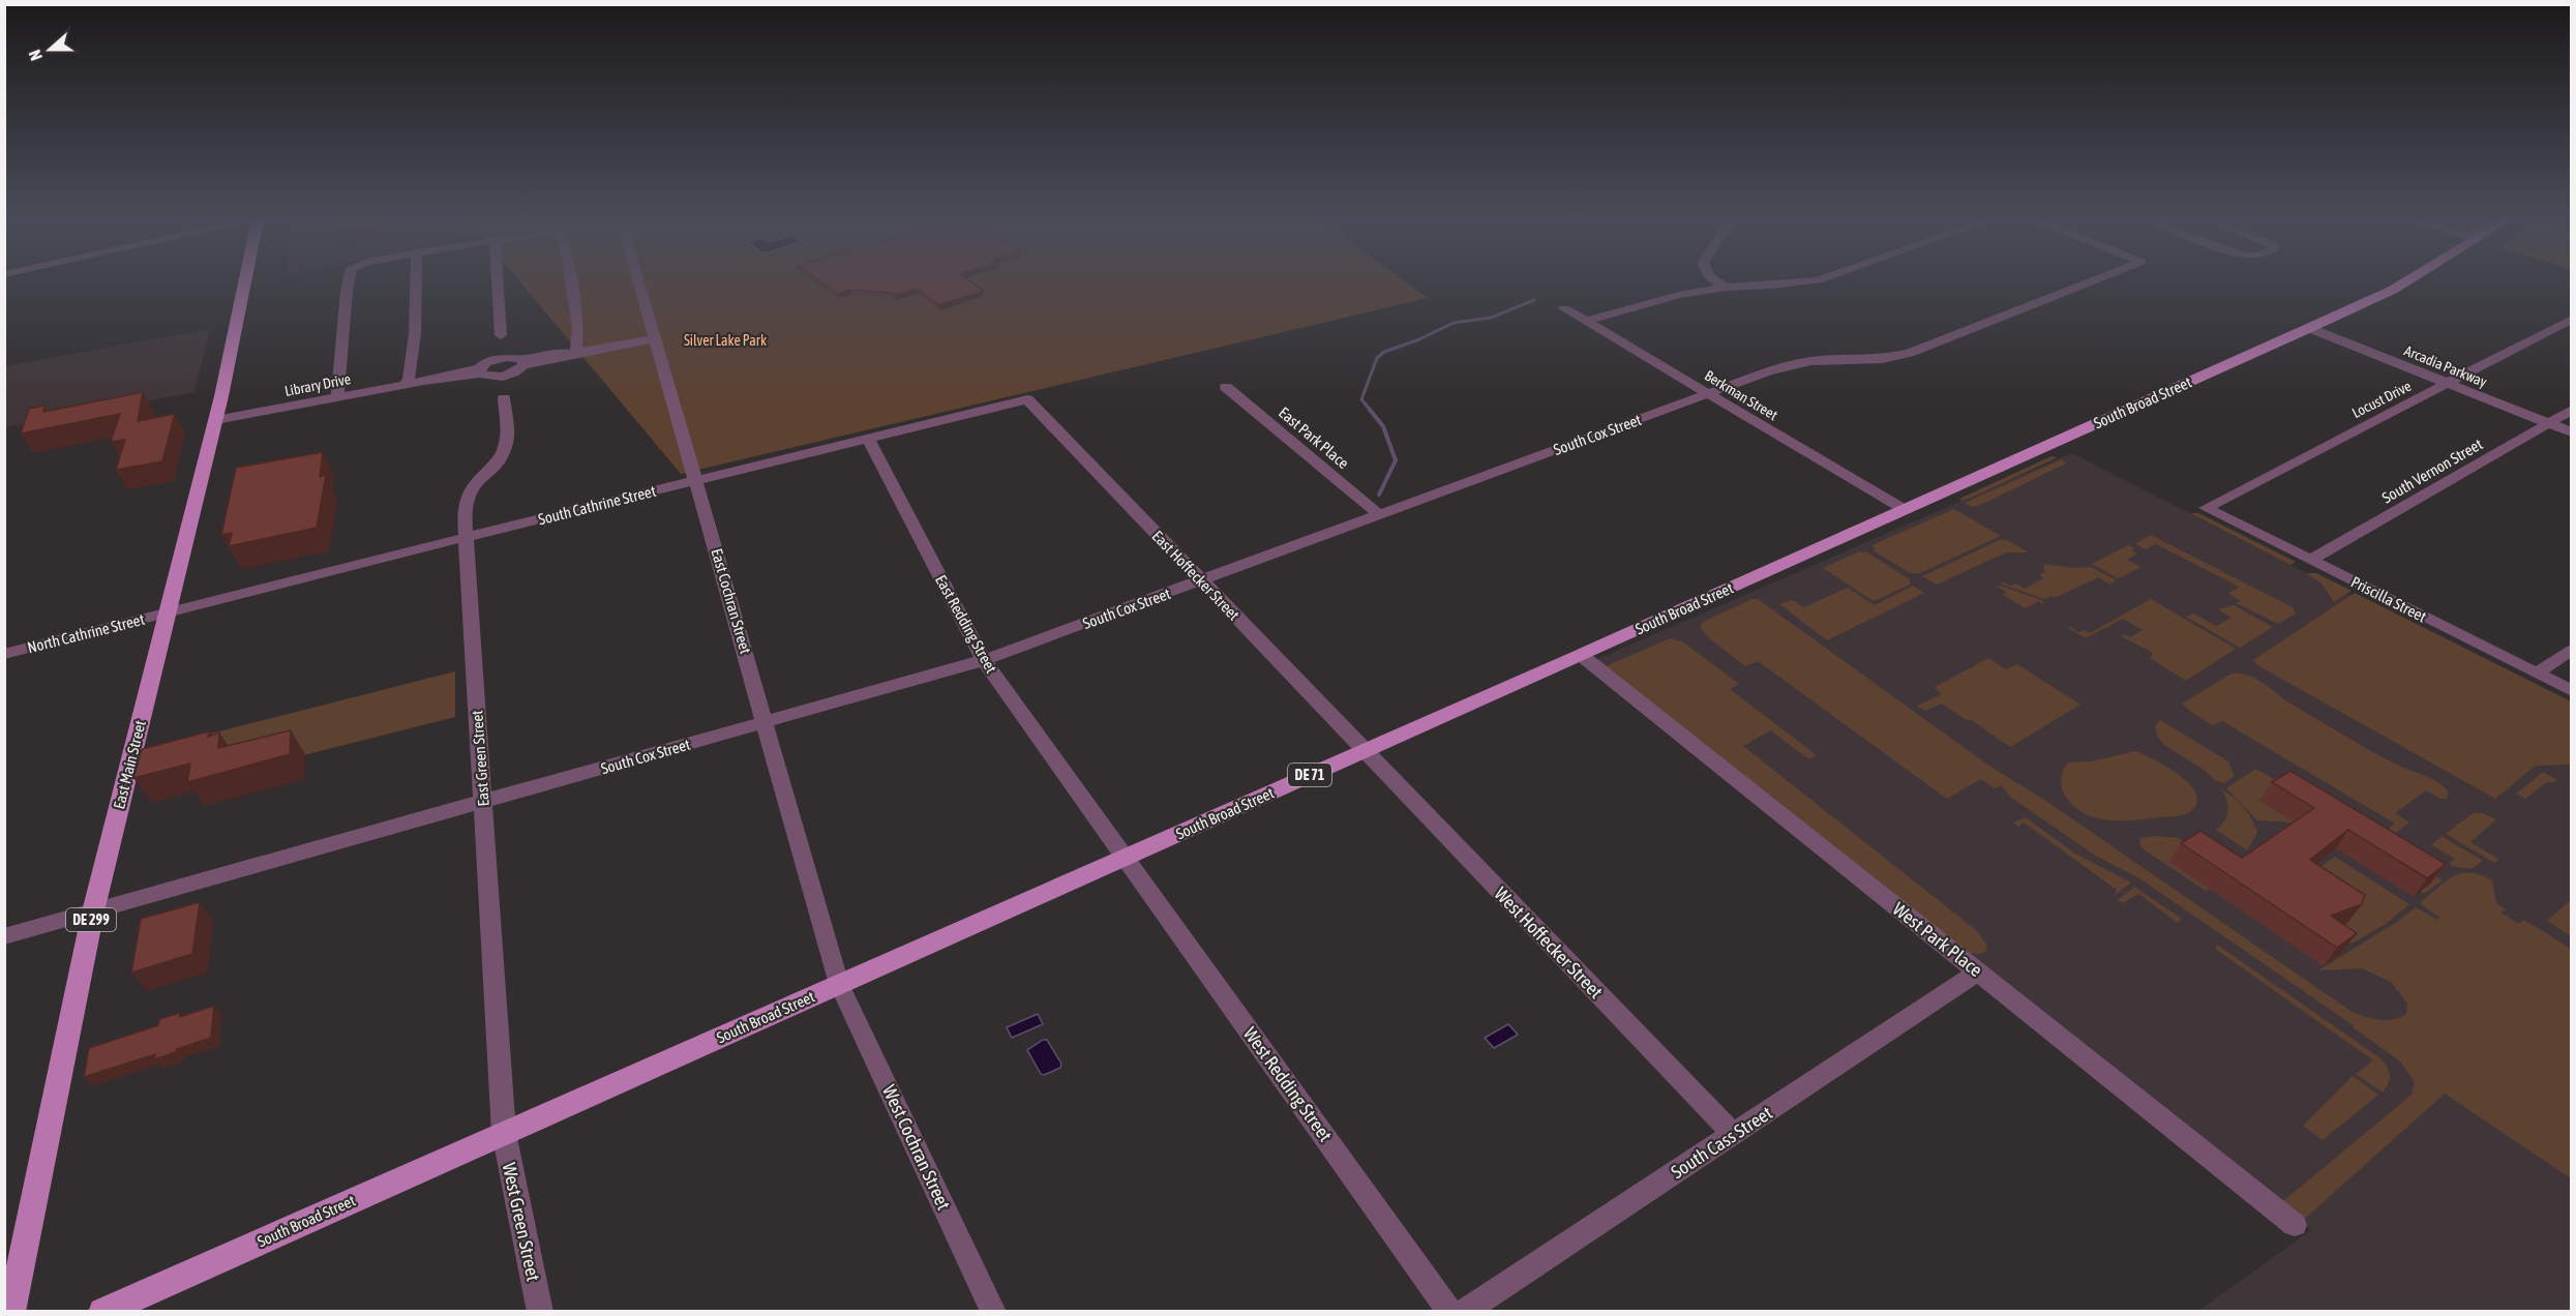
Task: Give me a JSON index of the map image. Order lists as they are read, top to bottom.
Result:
{
  "streets": {
    "main road": [
      "South Broad Street",
      "East Main Street",
      "DE 71",
      "DE 299"
    ],
    "street": [
      "Arcadia Parkway",
      "Library Drive",
      "Berkman Street",
      "Locust Drive",
      "South Cox Street",
      "East Park Place",
      "South Vernon Street",
      "South Cathrine Street",
      "East Hoffecker Street",
      "Priscilla Street",
      "East Cochran Street",
      "East Redding Street",
      "North Cathrine Street",
      "East Green Street",
      "West Park Place",
      "West Hoffecker Street",
      "West Redding Street",
      "South Cass Street",
      "West Cochran Street",
      "West Green Street"
    ]
  },
  "crossings": [
    ["Arcadia Parkway", "Locust Drive"],
    ["Arcadia Parkway", "South Broad Street"],
    ["Arcadia Parkway", "South Vernon Street"],
    ["Library Drive", "East Main Street"],
    ["Berkman Street", "South Broad Street"],
    ["Berkman Street", "South Cox Street"],
    ["Locust Drive", "Priscilla Street"],
    ["South Broad Street", "East Hoffecker Street"],
    ["South Broad Street", "East Cochran Street"],
    ["South Broad Street", "East Redding Street"],
    ["South Broad Street", "East Green Street"],
    ["South Broad Street", "West Park Place"],
    ["South Broad Street", "West Hoffecker Street"],
    ["South Broad Street", "West Redding Street"],
    ["South Broad Street", "West Cochran Street"],
    ["South Broad Street", "West Green Street"],
    ["South Cox Street", "East Park Place"],
    ["South Cox Street", "East Hoffecker Street"],
    ["South Cox Street", "East Cochran Street"],
    ["South Cox Street", "East Redding Street"],
    ["South Cox Street", "East Green Street"],
    ["South Cox Street", "East Main Street"],
    ["South Vernon Street", "Priscilla Street"],
    ["South Cathrine Street", "East Hoffecker Street"],
    ["South Cathrine Street", "East Cochran Street"],
    ["South Cathrine Street", "East Redding Street"],
    ["South Cathrine Street", "North Cathrine Street"],
    ["South Cathrine Street", "East Green Street"],
    ["South Cathrine Street", "East Main Street"],
    ["East Hoffecker Street", "West Hoffecker Street"],
    ["East Cochran Street", "West Cochran Street"],
    ["East Redding Street", "West Redding Street"],
    ["North Cathrine Street", "East Main Street"],
    ["East Green Street", "West Green Street"],
    ["West Park Place", "South Cass Street"],
    ["West Hoffecker Street", "South Cass Street"]
  ],
  "parks": ["Silver Lake Park"],
  "north": "left"
}
